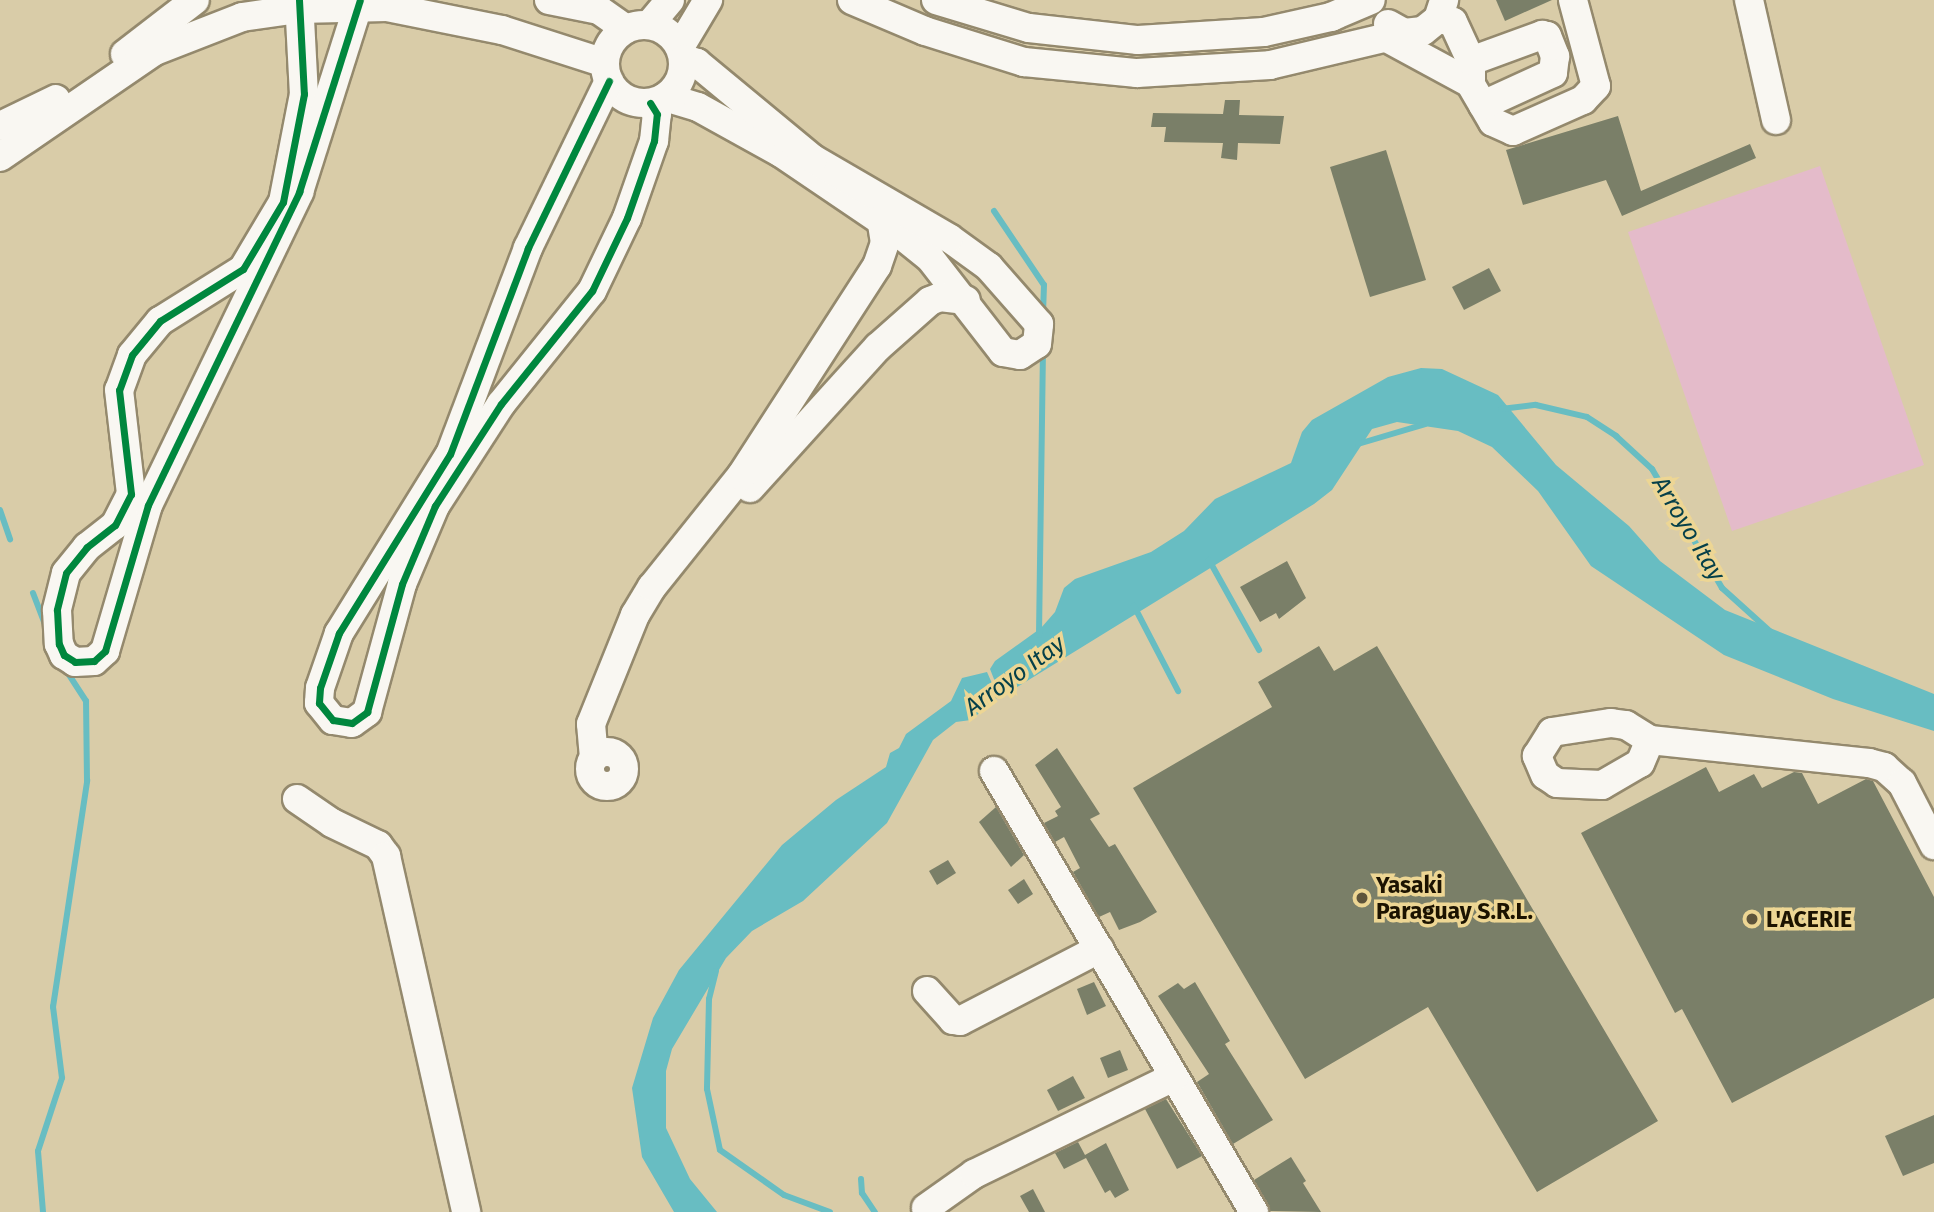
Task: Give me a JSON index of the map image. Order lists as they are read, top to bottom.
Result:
{
  "water": ["Arroyo Itay"],
  "places": ["Yasaki Paraguay S.R.L.", "L'ACERIE"]
}
